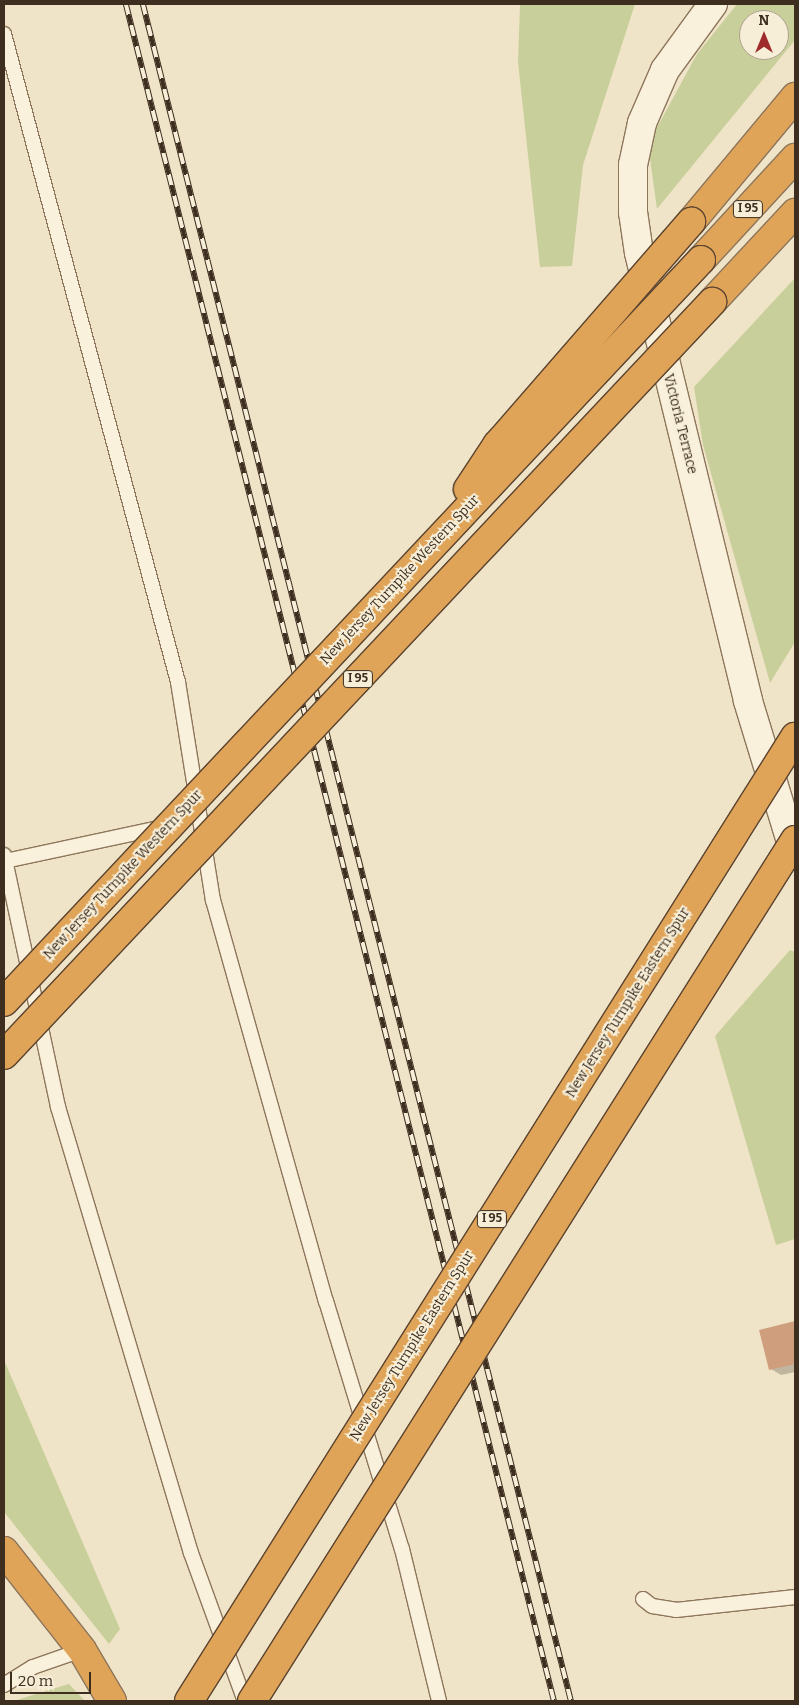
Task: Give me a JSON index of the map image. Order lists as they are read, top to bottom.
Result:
{
  "streets": {
    "highway": ["I 95", "New Jersey Turnpike Western Spur", "New Jersey Turnpike Eastern Spur"],
    "street": ["Victoria Terrace"]
  },
  "scale_bar": "20 m",
  "north": "top"
}
